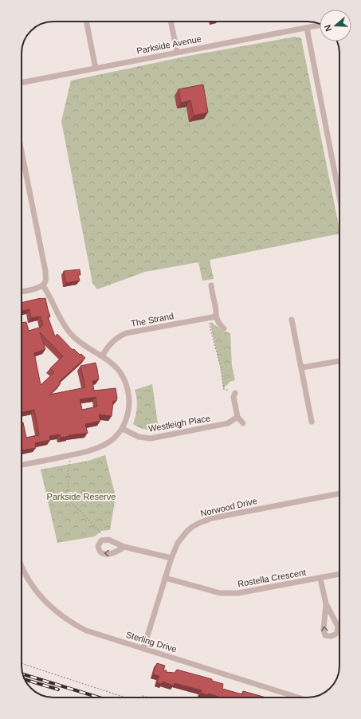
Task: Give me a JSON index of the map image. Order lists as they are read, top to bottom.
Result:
{
  "streets": {
    "street": [
      "Parkside Avenue",
      "The Strand",
      "Westleigh Place",
      "Norwood Drive",
      "Rostella Crescent",
      "Sterling Drive"
    ]
  },
  "crossings": [
    ["Norwood Drive", "Rostella Crescent"],
    ["Norwood Drive", "Sterling Drive"]
  ],
  "parks": ["Parkside Reserve"],
  "north": "left"
}
